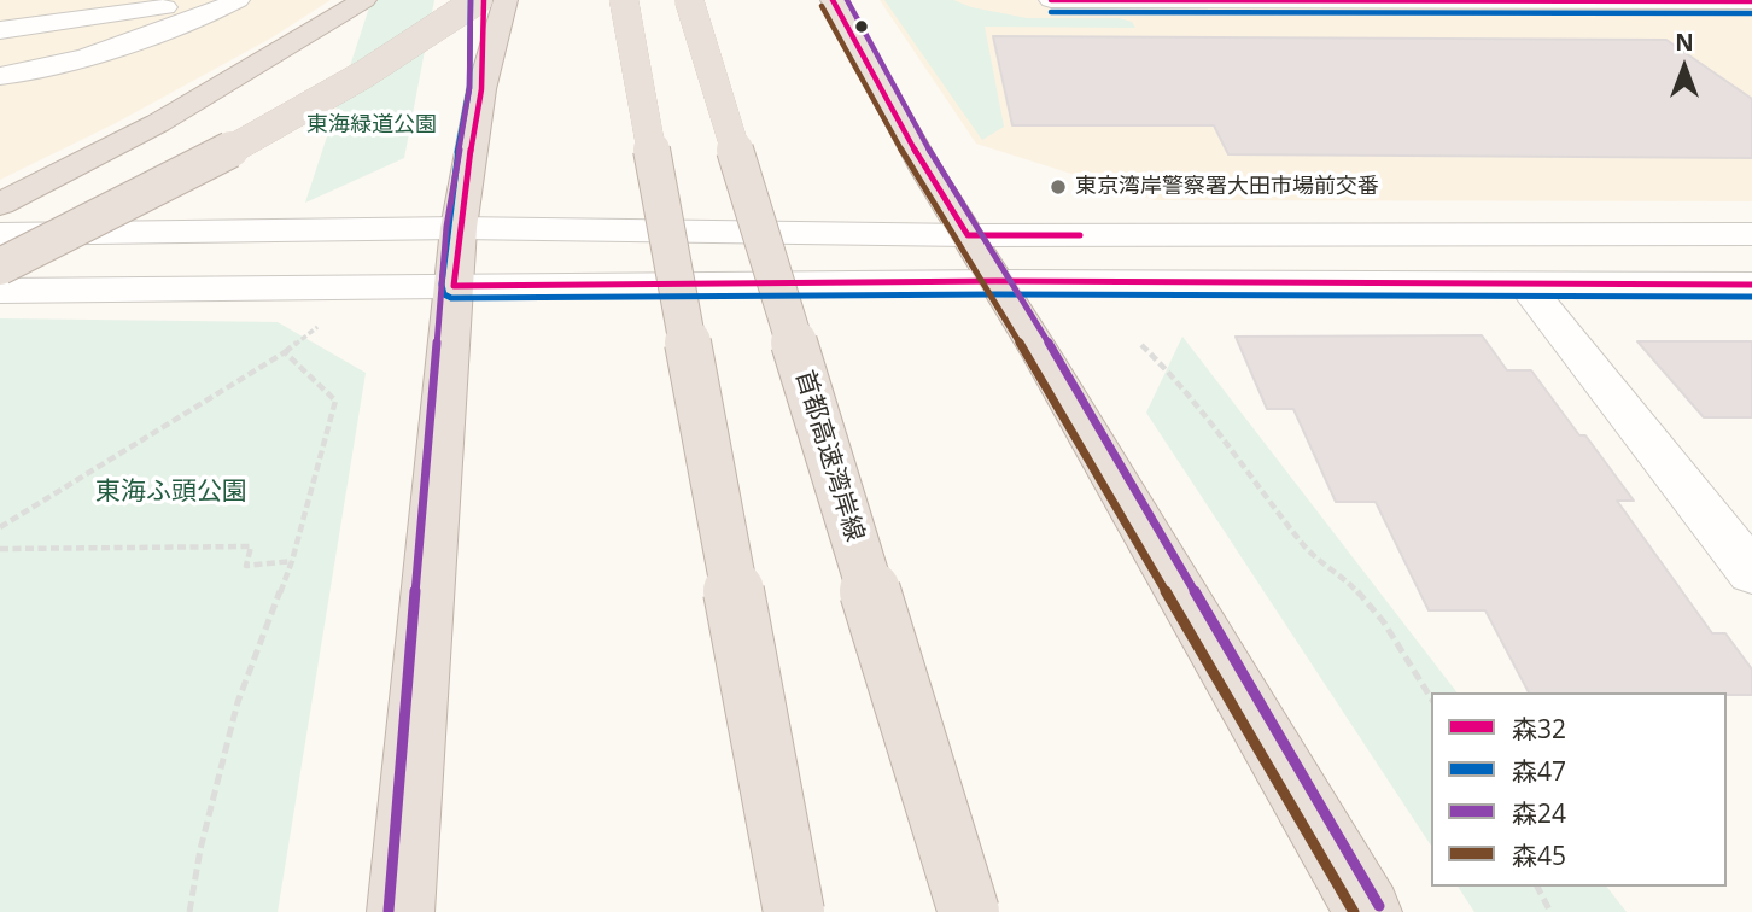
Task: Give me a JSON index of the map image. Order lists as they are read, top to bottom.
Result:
{
  "streets": {
    "highway": ["首都高速湾岸線"]
  },
  "parks": ["東海緑道公園", "東海ふ頭公園"],
  "places": ["東京湾岸警察署大田市場前交番"],
  "lines": [
    "transit line 森32",
    "transit line 森47",
    "transit line 森24",
    "transit line 森45"
  ],
  "legend": [
    "森32",
    "森47",
    "森24",
    "森45"
  ],
  "north": "top"
}
